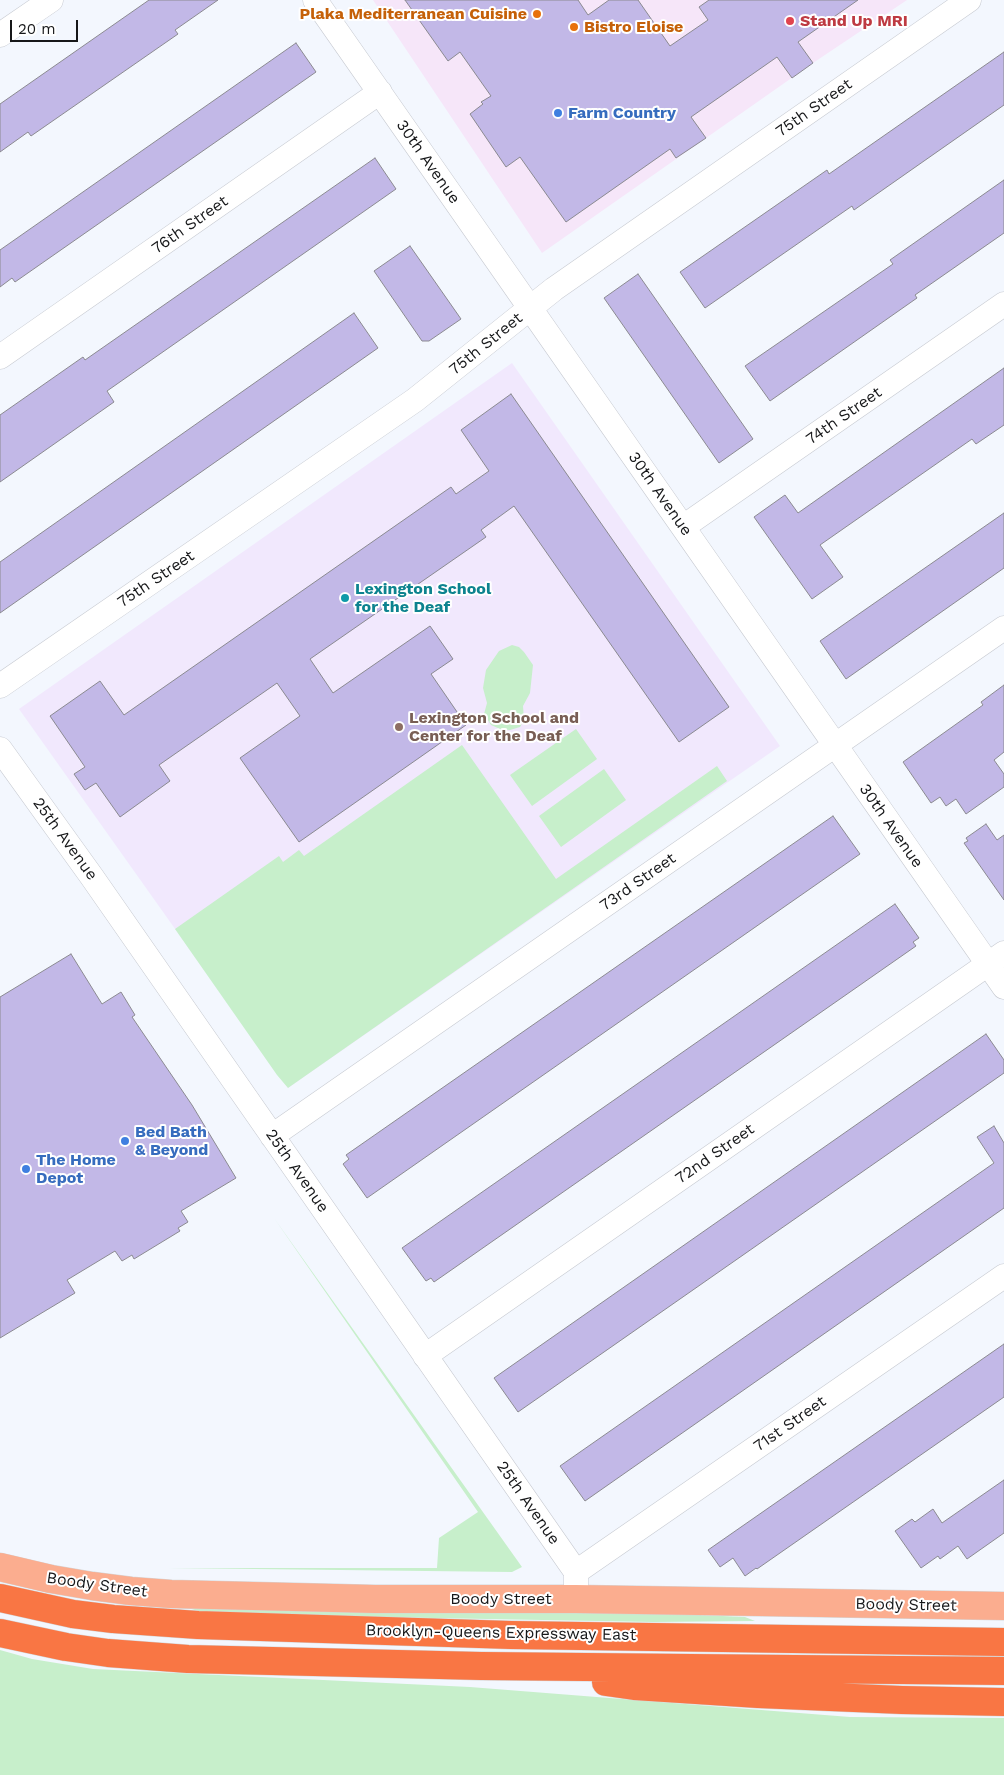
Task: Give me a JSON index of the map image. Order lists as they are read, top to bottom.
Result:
{
  "streets": {
    "highway": ["Brooklyn-Queens Expressway East"],
    "main road": ["Boody Street"],
    "street": [
      "75th Street",
      "30th Avenue",
      "76th Street",
      "74th Street",
      "25th Avenue",
      "73rd Street",
      "72nd Street",
      "71st Street"
    ]
  },
  "crossings": [
    ["75th Street", "30th Avenue"],
    ["30th Avenue", "76th Street"],
    ["30th Avenue", "74th Street"],
    ["30th Avenue", "73rd Street"],
    ["30th Avenue", "72nd Street"],
    ["25th Avenue", "73rd Street"],
    ["25th Avenue", "72nd Street"],
    ["25th Avenue", "71st Street"]
  ],
  "places": [
    "Plaka Mediterranean Cuisine",
    "Stand Up MRI",
    "Bistro Eloise",
    "Farm Country",
    "Lexington School for the Deaf",
    "Lexington School and Center for the Deaf",
    "Bed Bath & Beyond",
    "The Home Depot"
  ],
  "scale_bar": "20 m"
}
